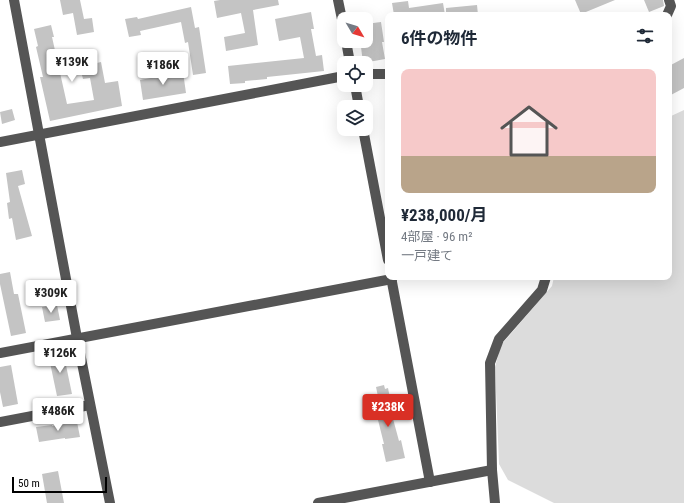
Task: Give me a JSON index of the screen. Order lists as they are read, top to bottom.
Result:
{
  "scale_bar": "50 m",
  "north": "bottom right",
  "page": {
    "heading": "6件の物件",
    "price": [
      "¥139K",
      "¥186K",
      "¥309K",
      "¥126K",
      "¥238K",
      "¥486K"
    ],
    "list": [
      {
        "name": "¥238,000/月",
        "note": "4部屋 · 96 m² · 一戸建て"
      }
    ],
    "scale": "50 m"
  }
}
